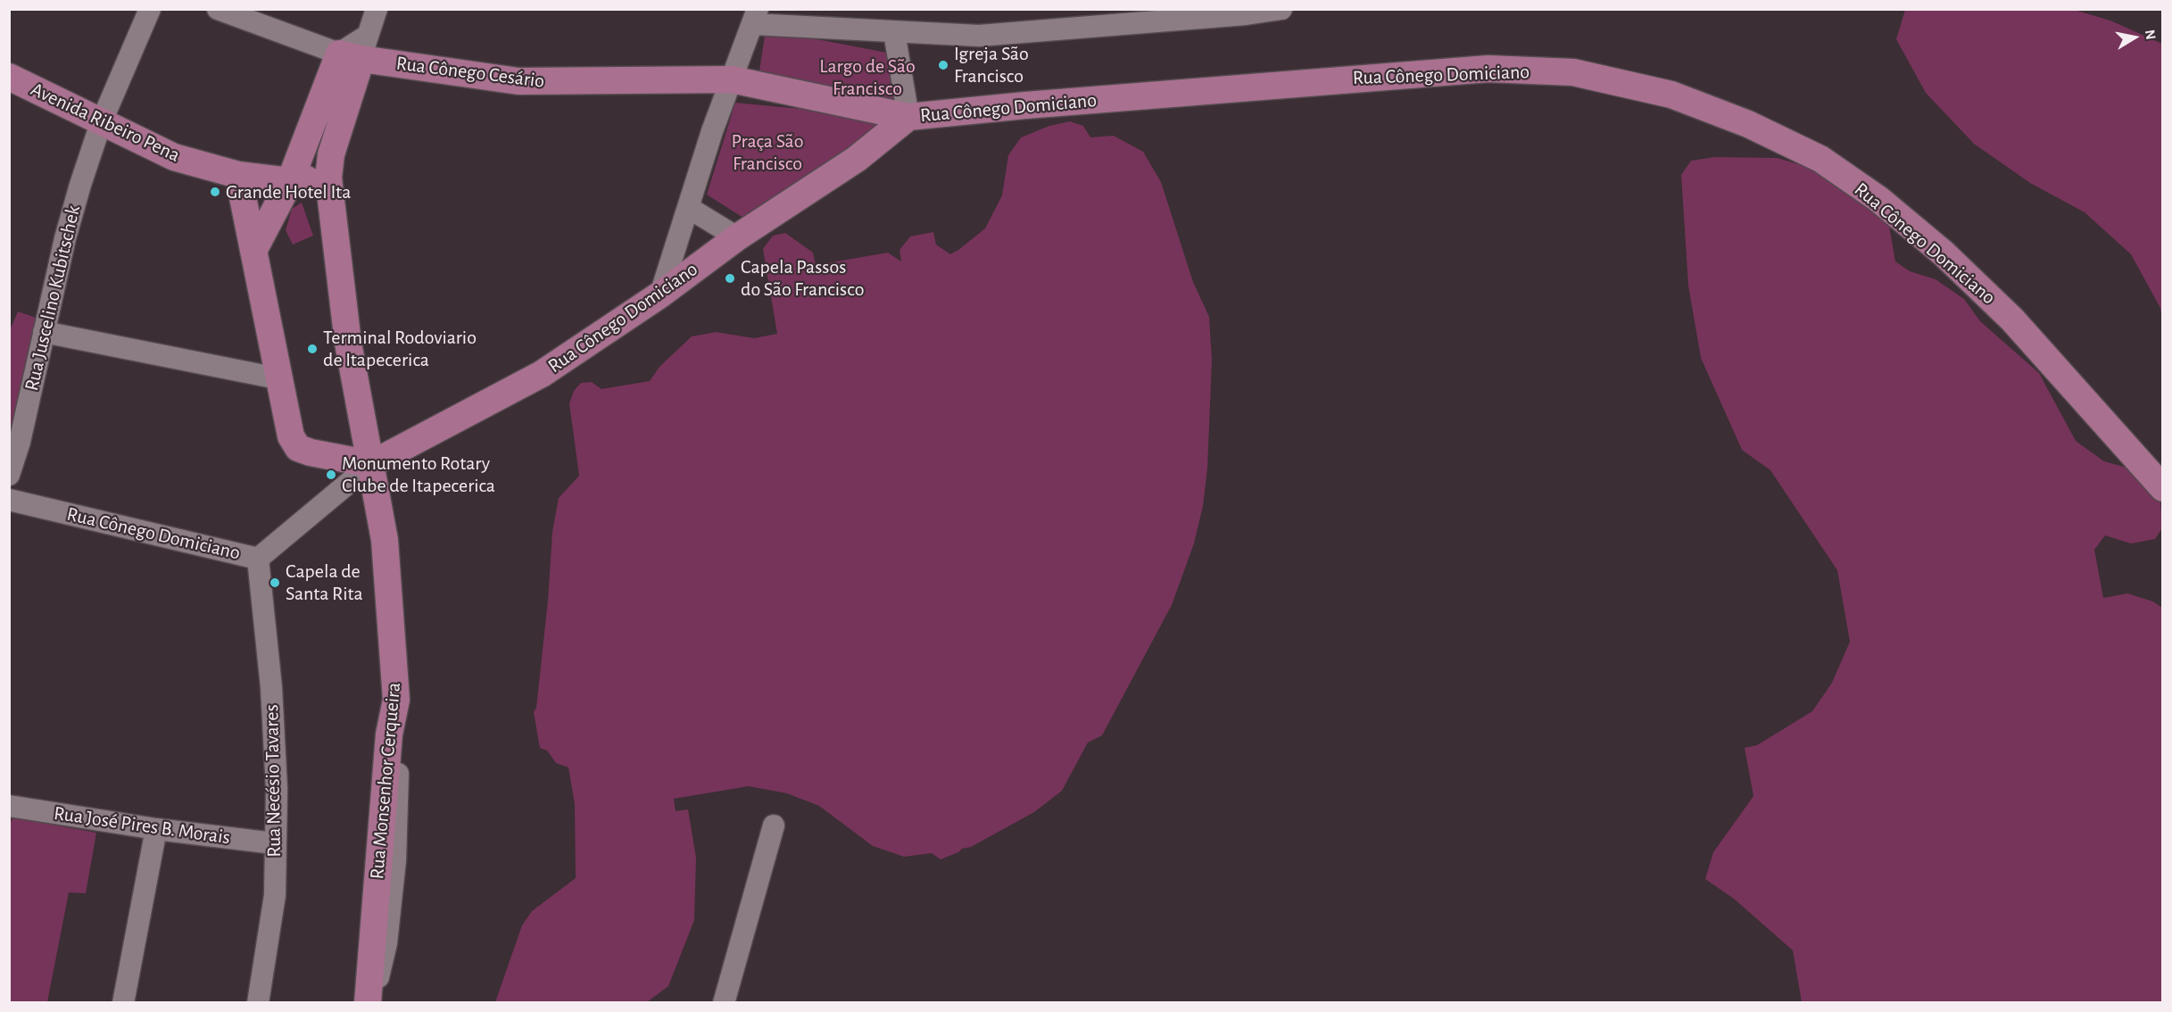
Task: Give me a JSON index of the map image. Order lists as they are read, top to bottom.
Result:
{
  "streets": {
    "main road": [
      "Rua Cônego Cesário",
      "Rua Cônego Domiciano",
      "Avenida Ribeiro Pena",
      "Rua Monsenhor Cerqueira"
    ],
    "street": ["Rua Juscelino Kubitschek", "Rua Necésio Tavares", "Rua José Pires B. Morais"]
  },
  "crossings": [
    ["Rua Cônego Cesário", "Rua Cônego Domiciano"],
    ["Rua Cônego Cesário", "Rua Monsenhor Cerqueira"],
    ["Rua Cônego Domiciano", "Rua Necésio Tavares"],
    ["Rua Cônego Domiciano", "Rua Monsenhor Cerqueira"],
    ["Avenida Ribeiro Pena", "Rua Juscelino Kubitschek"],
    ["Avenida Ribeiro Pena", "Rua Monsenhor Cerqueira"],
    ["Rua Necésio Tavares", "Rua José Pires B. Morais"]
  ],
  "parks": ["Largo de São Francisco", "Praça São Francisco"],
  "places": [
    "Igreja São Francisco",
    "Grande Hotel Ita",
    "Capela Passos do São Francisco",
    "Terminal Rodoviario de Itapecerica",
    "Monumento Rotary Clube de Itapecerica",
    "Capela de Santa Rita"
  ],
  "north": "right"
}
